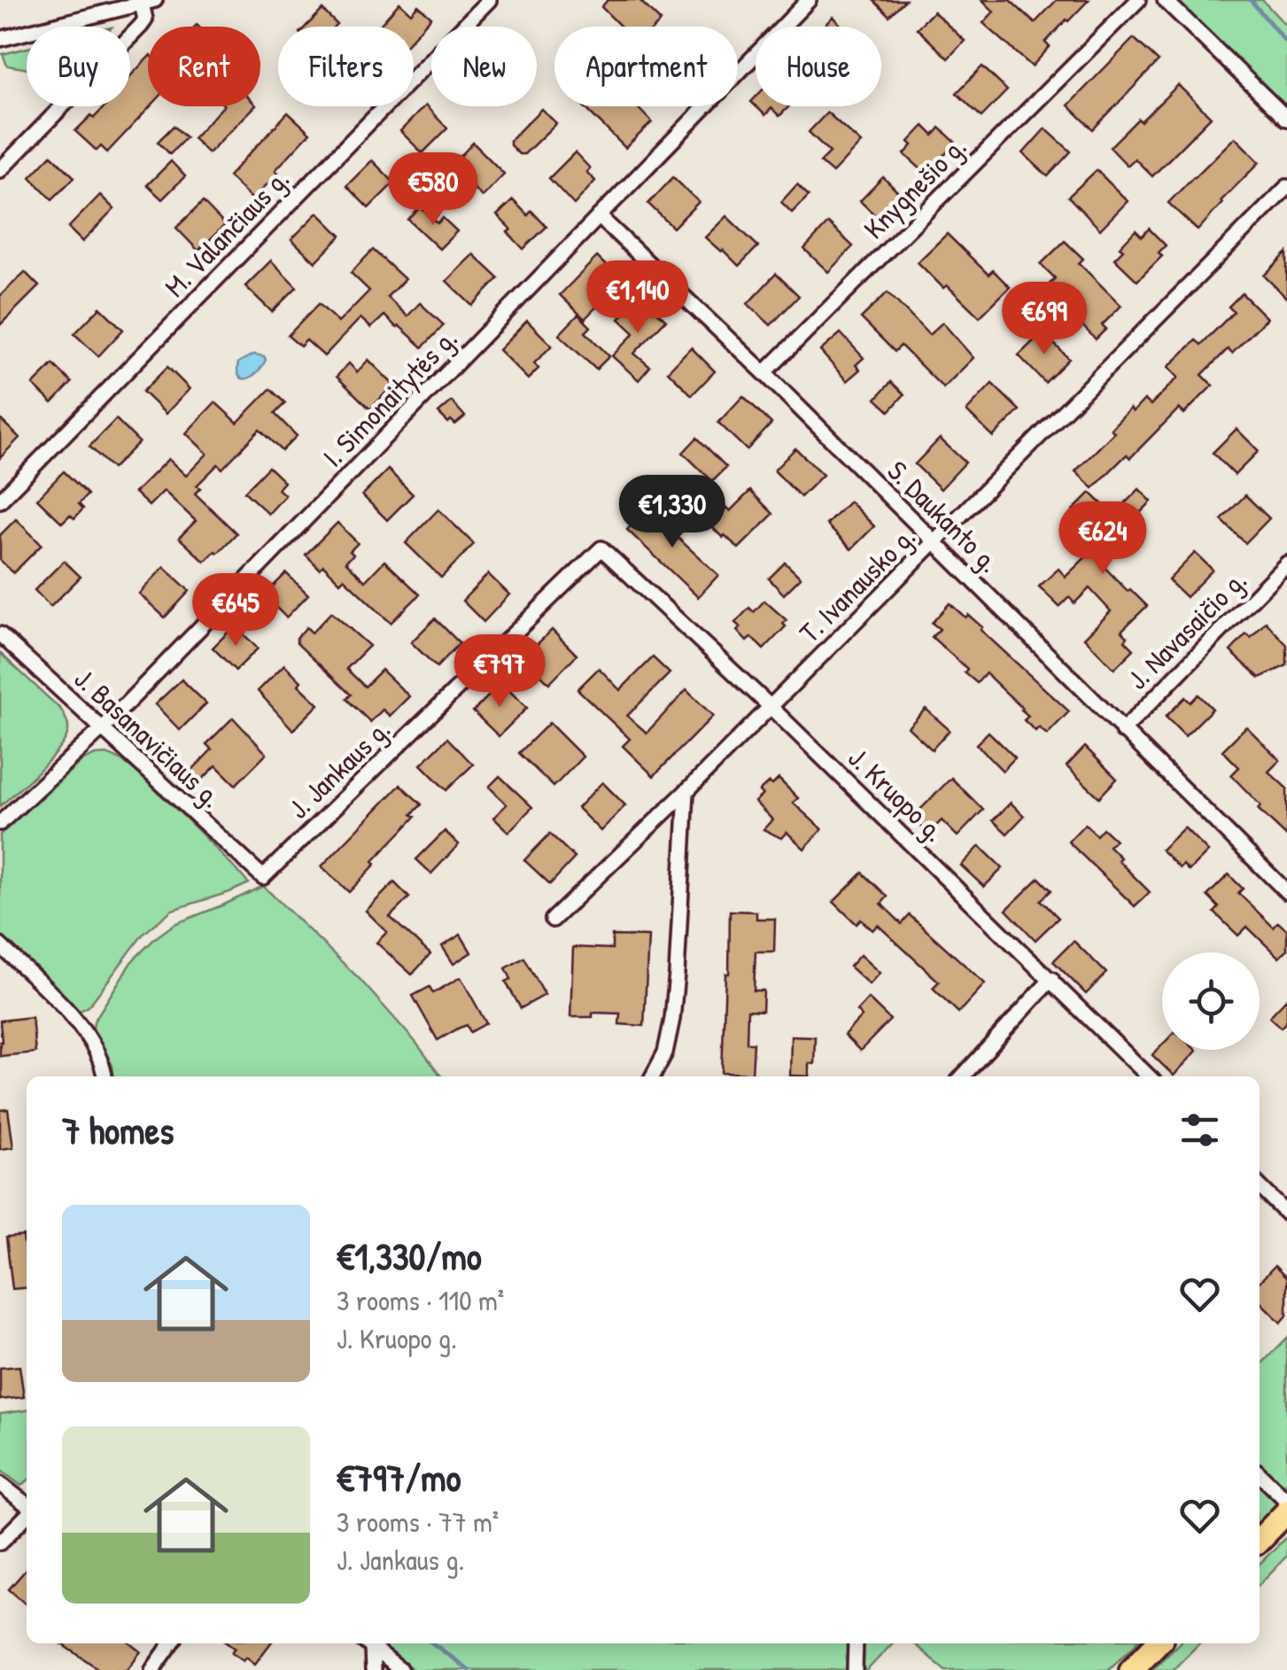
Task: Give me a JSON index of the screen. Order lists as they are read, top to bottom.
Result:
{
  "streets": {
    "street": [
      "Knygnešio g.",
      "M. Valančiaus g.",
      "I. Simonaitytės g.",
      "S. Daukanto g.",
      "T. Ivanausko g.",
      "J. Navasaičio g.",
      "J. Basanavičiaus g.",
      "J. Jankaus g.",
      "J. Kruopo g."
    ]
  },
  "crossings": [
    ["Knygnešio g.", "S. Daukanto g."],
    ["I. Simonaitytės g.", "S. Daukanto g."],
    ["I. Simonaitytės g.", "J. Basanavičiaus g."],
    ["S. Daukanto g.", "T. Ivanausko g."],
    ["S. Daukanto g.", "J. Navasaičio g."],
    ["T. Ivanausko g.", "J. Kruopo g."],
    ["J. Basanavičiaus g.", "J. Jankaus g."],
    ["J. Jankaus g.", "J. Kruopo g."]
  ],
  "page": {
    "chip": [
      "Buy",
      "Rent",
      "Filters",
      "New",
      "Apartment",
      "House"
    ],
    "price": [
      "€580",
      "€1,140",
      "€699",
      "€1,330",
      "€624",
      "€645",
      "€797"
    ],
    "heading": "7 homes",
    "list": [
      {
        "name": "€1,330/mo",
        "note": "3 rooms · 110 m² · J. Kruopo g."
      },
      {
        "name": "€797/mo",
        "note": "3 rooms · 77 m² · J. Jankaus g."
      }
    ]
  }
}
